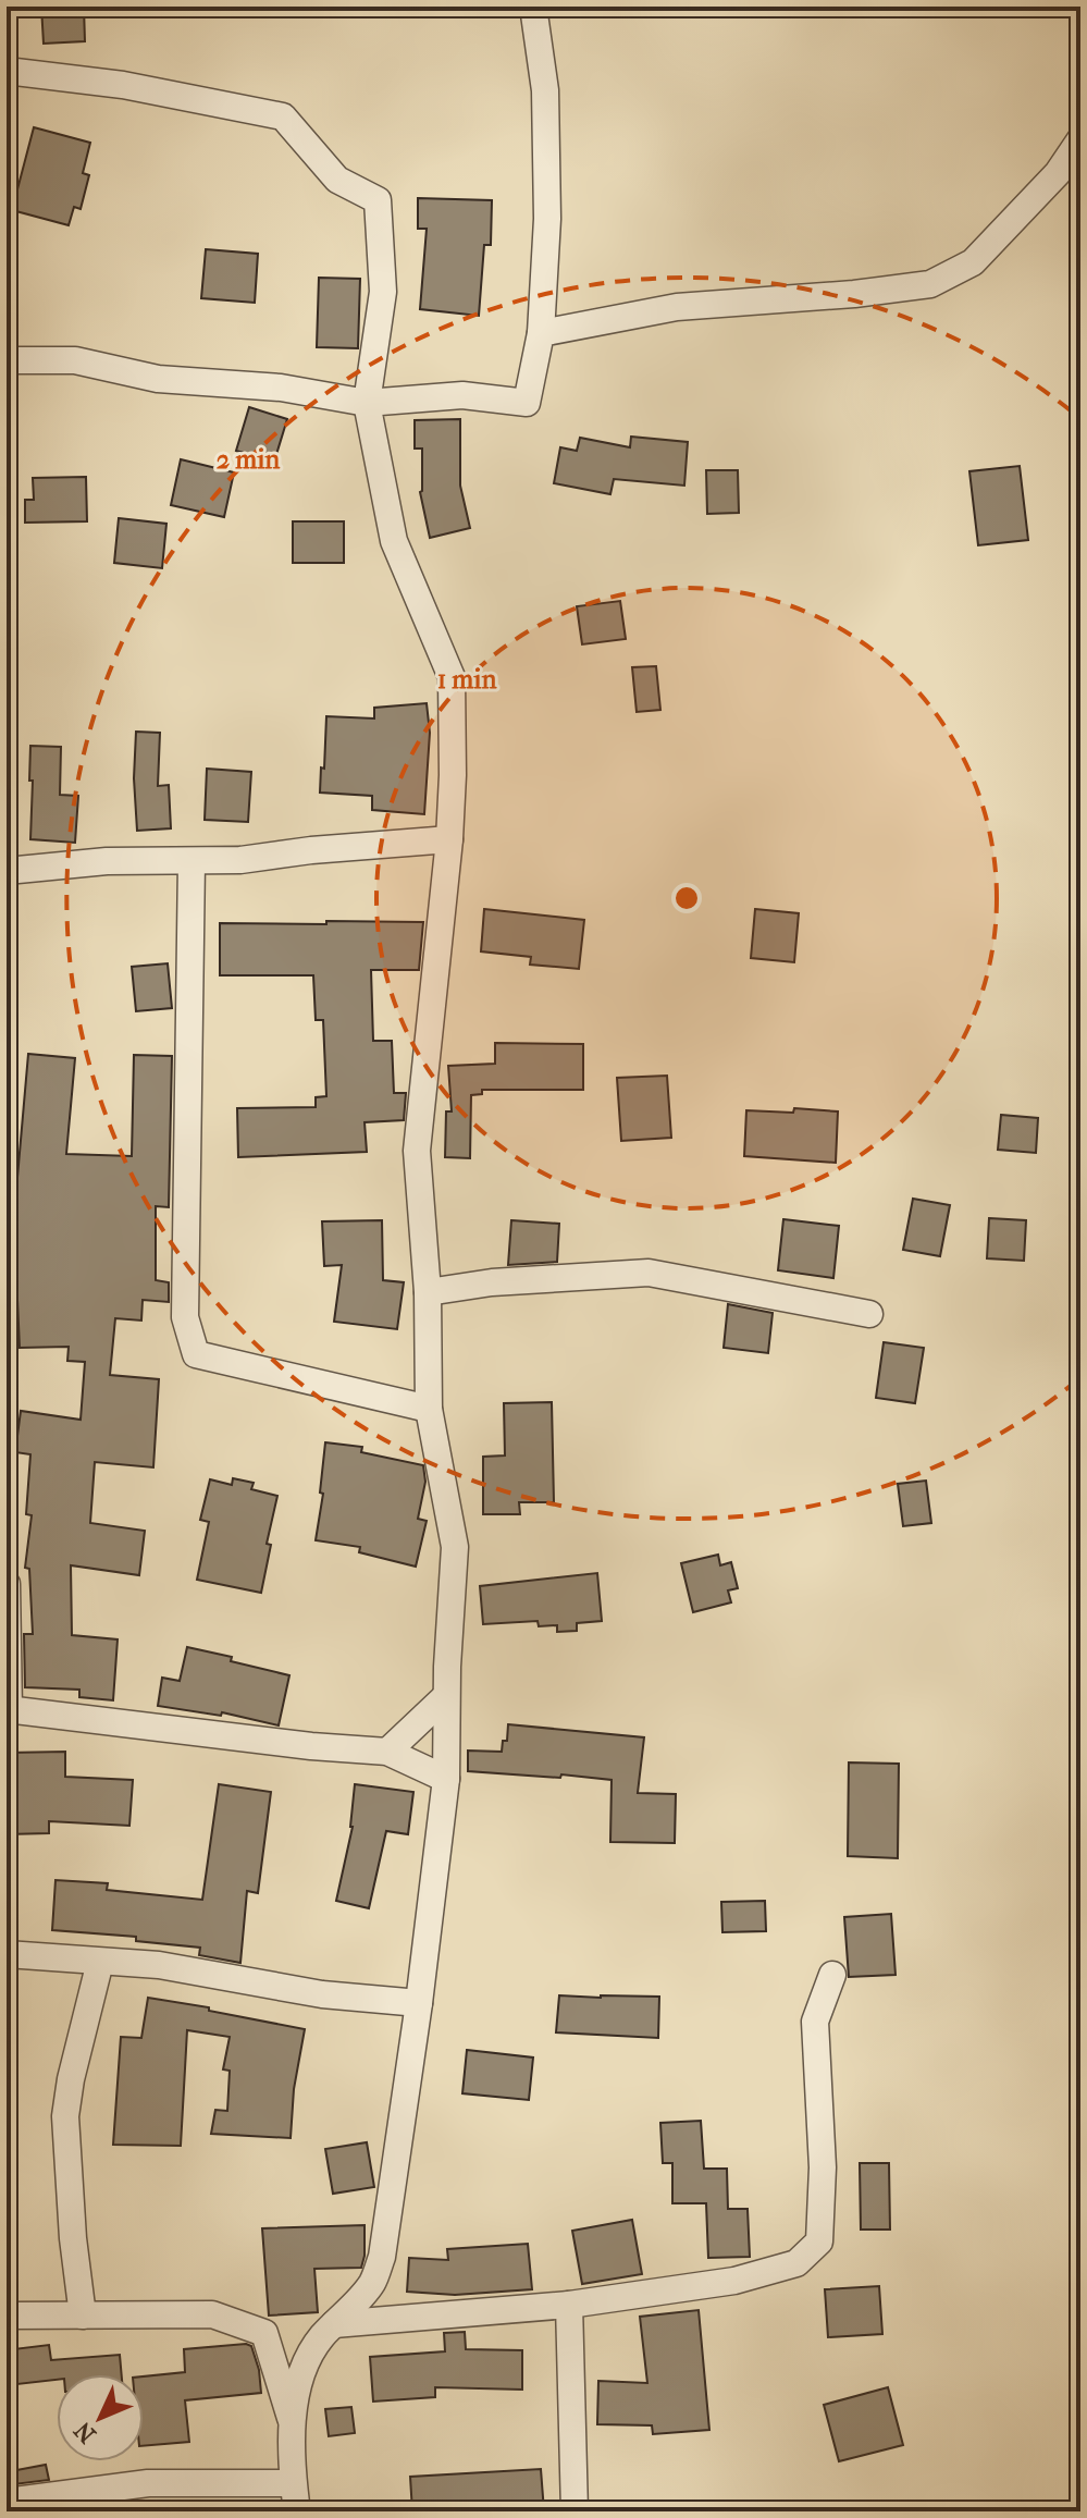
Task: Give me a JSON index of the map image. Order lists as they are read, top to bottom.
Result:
{
  "north": "bottom left",
  "rings": ["2 min", "1 min"]
}
